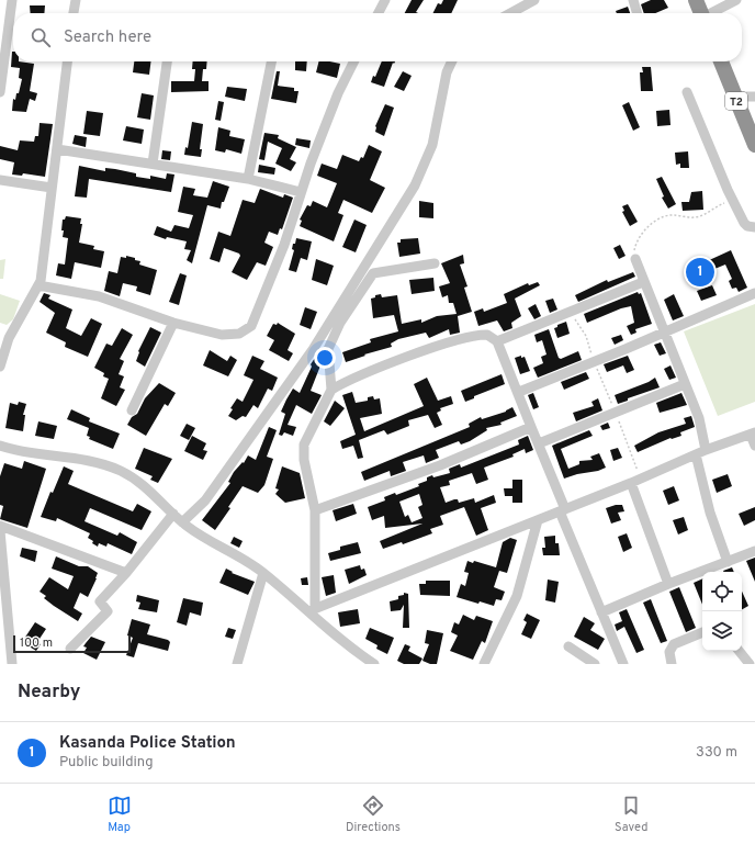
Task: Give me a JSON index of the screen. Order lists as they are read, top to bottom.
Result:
{
  "streets": {
    "highway": ["T2"]
  },
  "scale_bar": "100 m",
  "page": {
    "search": "Search here",
    "pins": "1",
    "scale": "100 m",
    "heading": "Nearby",
    "list": [
      {
        "mark": "1",
        "name": "Kasanda Police Station",
        "note": "Public building",
        "value": "330 m"
      }
    ],
    "nav": ["Map", "Directions", "Saved"]
  }
}
